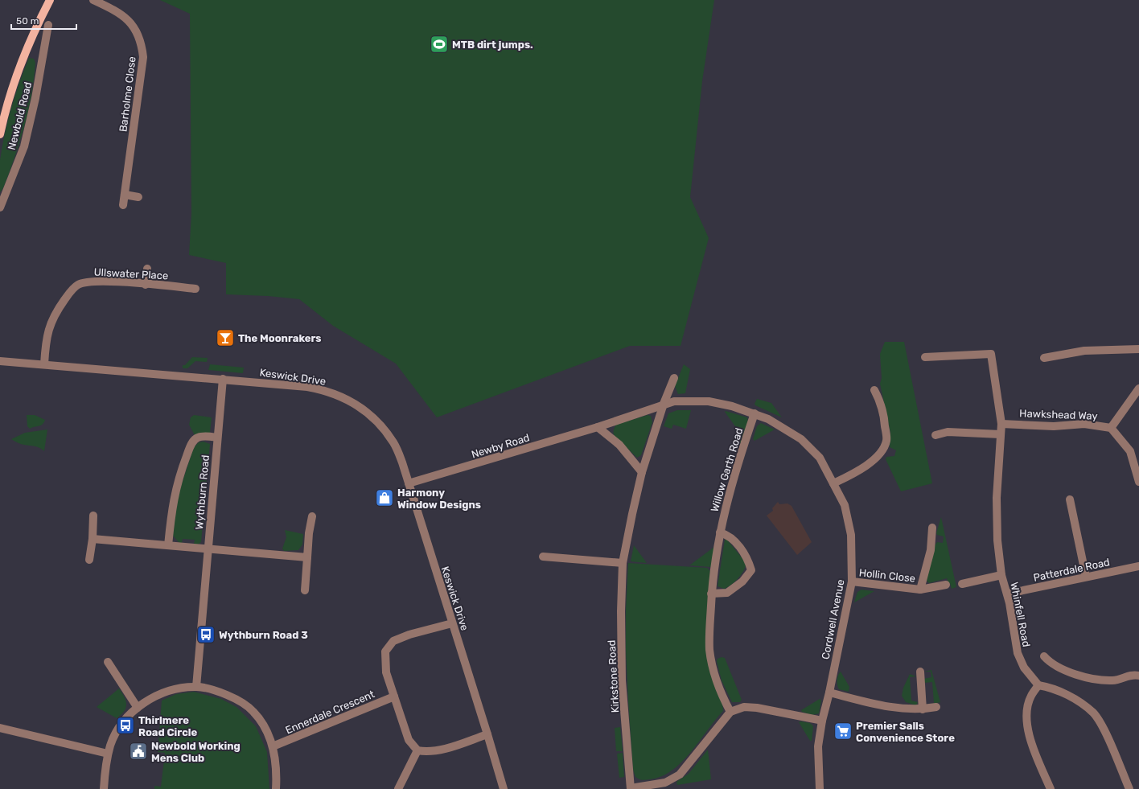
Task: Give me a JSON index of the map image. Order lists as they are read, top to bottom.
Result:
{
  "streets": {
    "main road": ["Newbold Road"],
    "street": [
      "Barholme Close",
      "Ullswater Place",
      "Keswick Drive",
      "Hawkshead Way",
      "Newby Road",
      "Willow Garth Road",
      "Wythburn Road",
      "Patterdale Road",
      "Hollin Close",
      "Whinfell Road",
      "Cordwell Avenue",
      "Kirkstone Road",
      "Ennerdale Crescent"
    ]
  },
  "crossings": [
    ["Ullswater Place", "Keswick Drive"],
    ["Keswick Drive", "Newby Road"],
    ["Keswick Drive", "Wythburn Road"],
    ["Hawkshead Way", "Whinfell Road"],
    ["Newby Road", "Cordwell Avenue"],
    ["Newby Road", "Kirkstone Road"],
    ["Willow Garth Road", "Cordwell Avenue"],
    ["Patterdale Road", "Whinfell Road"],
    ["Hollin Close", "Cordwell Avenue"],
    ["Cordwell Avenue", "Kirkstone Road"]
  ],
  "places": {
    "sports": ["MTB dirt jumps."],
    "bar": ["The Moonrakers"],
    "shop": ["Harmony Window Designs"],
    "bus stop": ["Wythburn Road 3", "Thirlmere Road Circle"],
    "supermarket": ["Premier Salls Convenience Store"],
    "public building": ["Newbold Working Mens Club"]
  },
  "scale_bar": "50 m"
}
